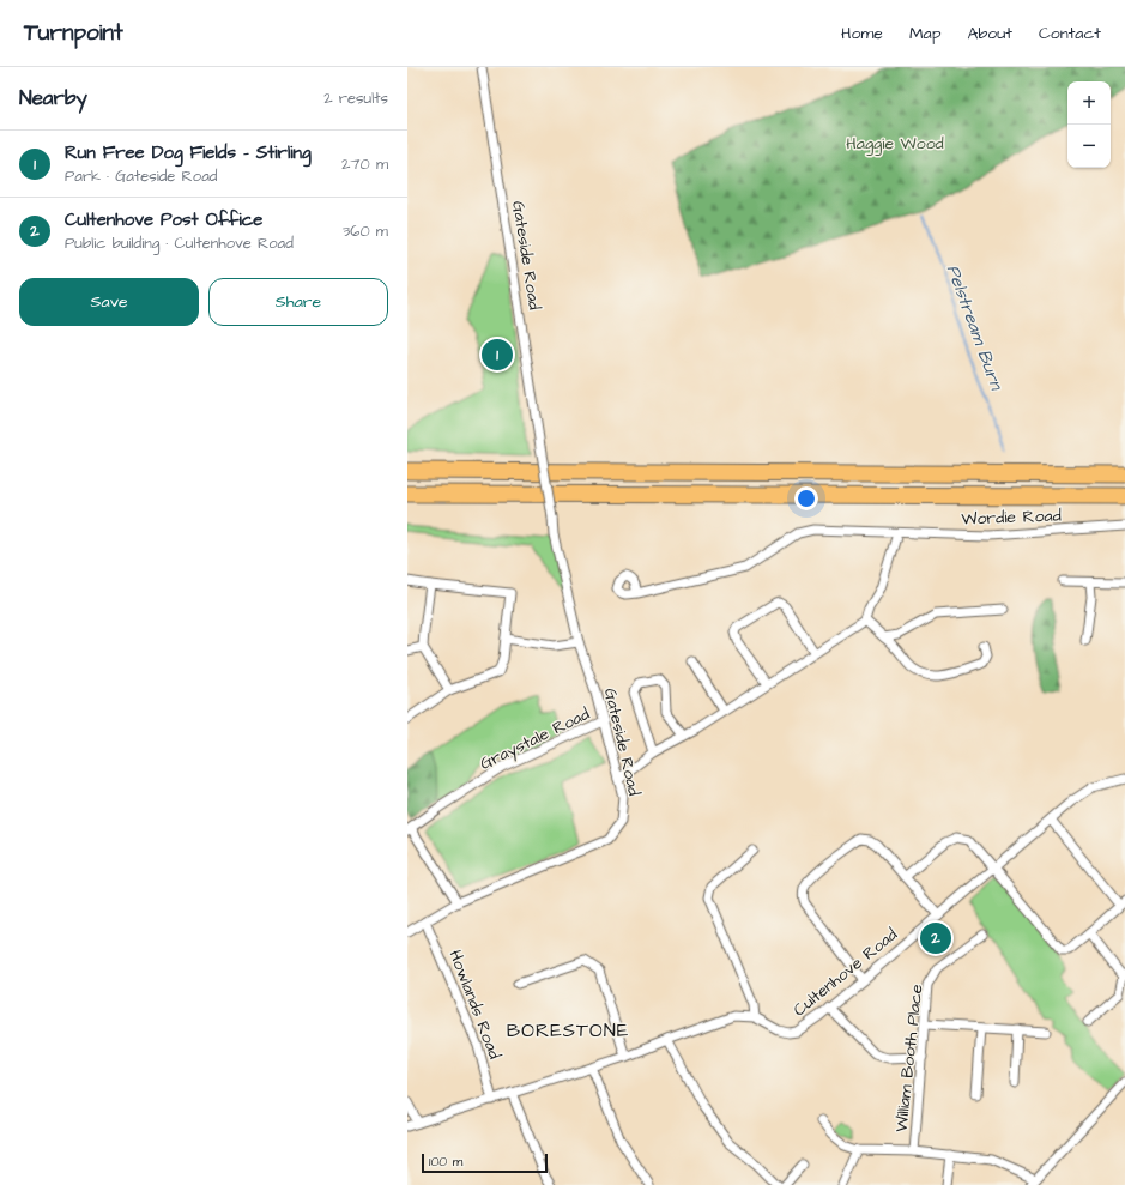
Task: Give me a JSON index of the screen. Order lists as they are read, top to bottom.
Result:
{
  "streets": {
    "street": [
      "Gateside Road",
      "Wordie Road",
      "Graystale Road",
      "Cultenhove Road",
      "Howlands Road",
      "William Booth Place"
    ]
  },
  "crossings": [
    ["Gateside Road", "Graystale Road"],
    ["Gateside Road", "Howlands Road"],
    ["Cultenhove Road", "Howlands Road"]
  ],
  "districts": ["BORESTONE"],
  "water": ["Pelstream Burn"],
  "parks": ["Haggie Wood"],
  "scale_bar": "100 m",
  "page": {
    "header": "Turnpoint",
    "nav": [
      "Home",
      "Map",
      "About",
      "Contact"
    ],
    "heading": ["Nearby", "2 results"],
    "map_buttons": ["+", "−"],
    "list": [
      {
        "mark": "1",
        "name": "Run Free Dog Fields - Stirling",
        "note": "Park · Gateside Road",
        "value": "270 m"
      },
      {
        "mark": "2",
        "name": "Cultenhove Post Office",
        "note": "Public building · Cultenhove Road",
        "value": "360 m"
      }
    ],
    "buttons": ["Save", "Share"],
    "pins": ["1", "2"],
    "scale": "100 m"
  }
}
